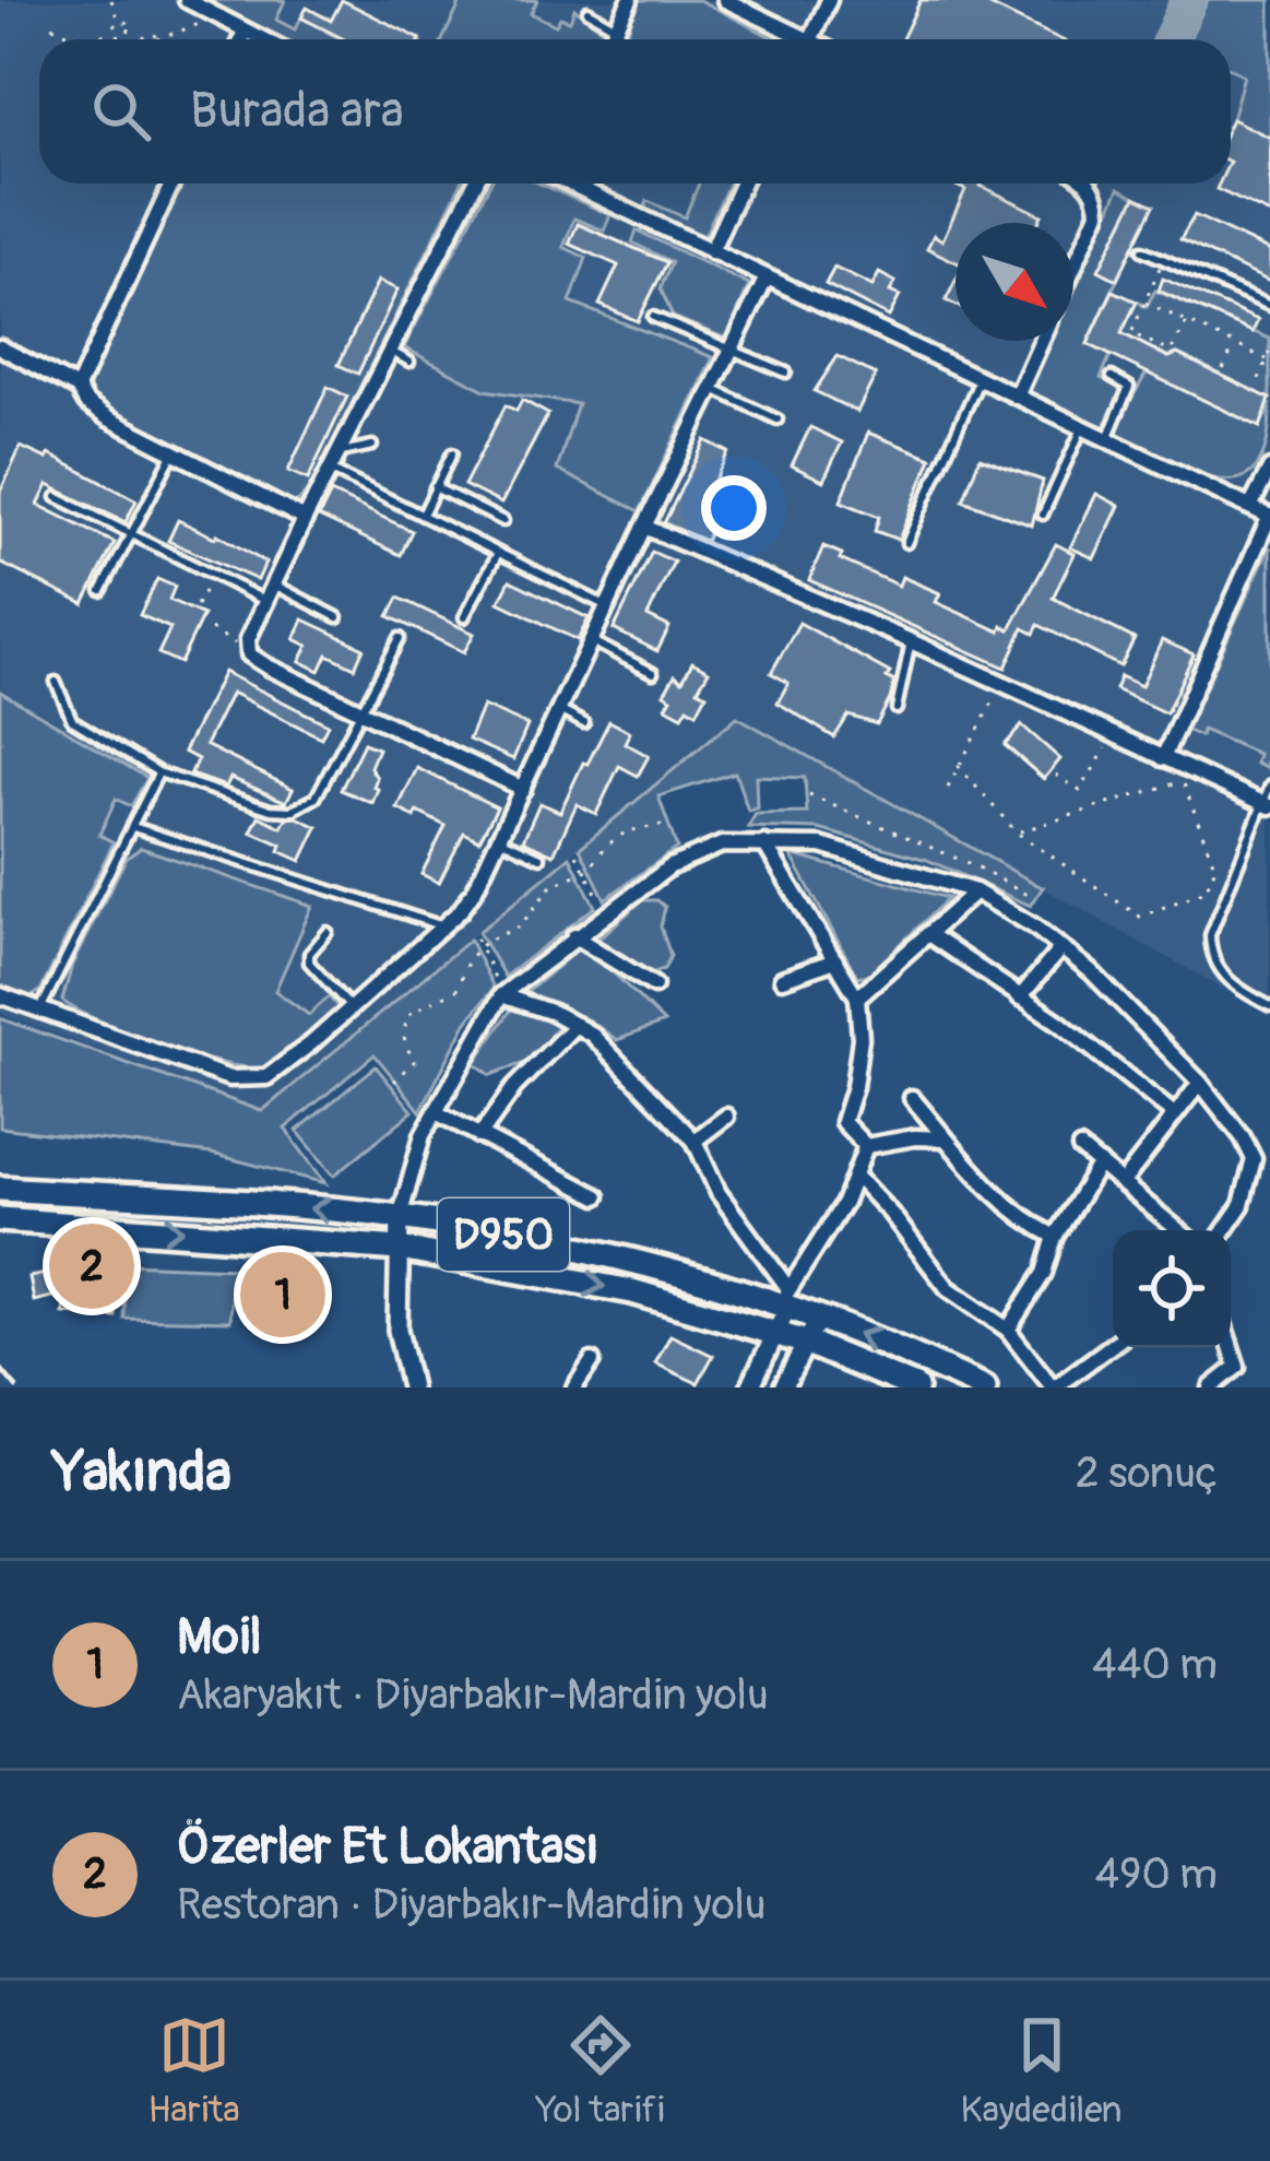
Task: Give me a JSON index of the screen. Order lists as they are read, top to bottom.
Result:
{
  "streets": {
    "highway": ["D950"]
  },
  "north": "bottom right",
  "page": {
    "search": "Burada ara",
    "pins": ["2", "1"],
    "heading": ["Yakında", "2 sonuç"],
    "list": [
      {
        "mark": "1",
        "name": "Moil",
        "note": "Akaryakıt · Diyarbakır-Mardin yolu",
        "value": "440 m"
      },
      {
        "mark": "2",
        "name": "Özerler Et Lokantası",
        "note": "Restoran · Diyarbakır-Mardin yolu",
        "value": "490 m"
      }
    ],
    "nav": ["Harita", "Yol tarifi", "Kaydedilen"]
  }
}
